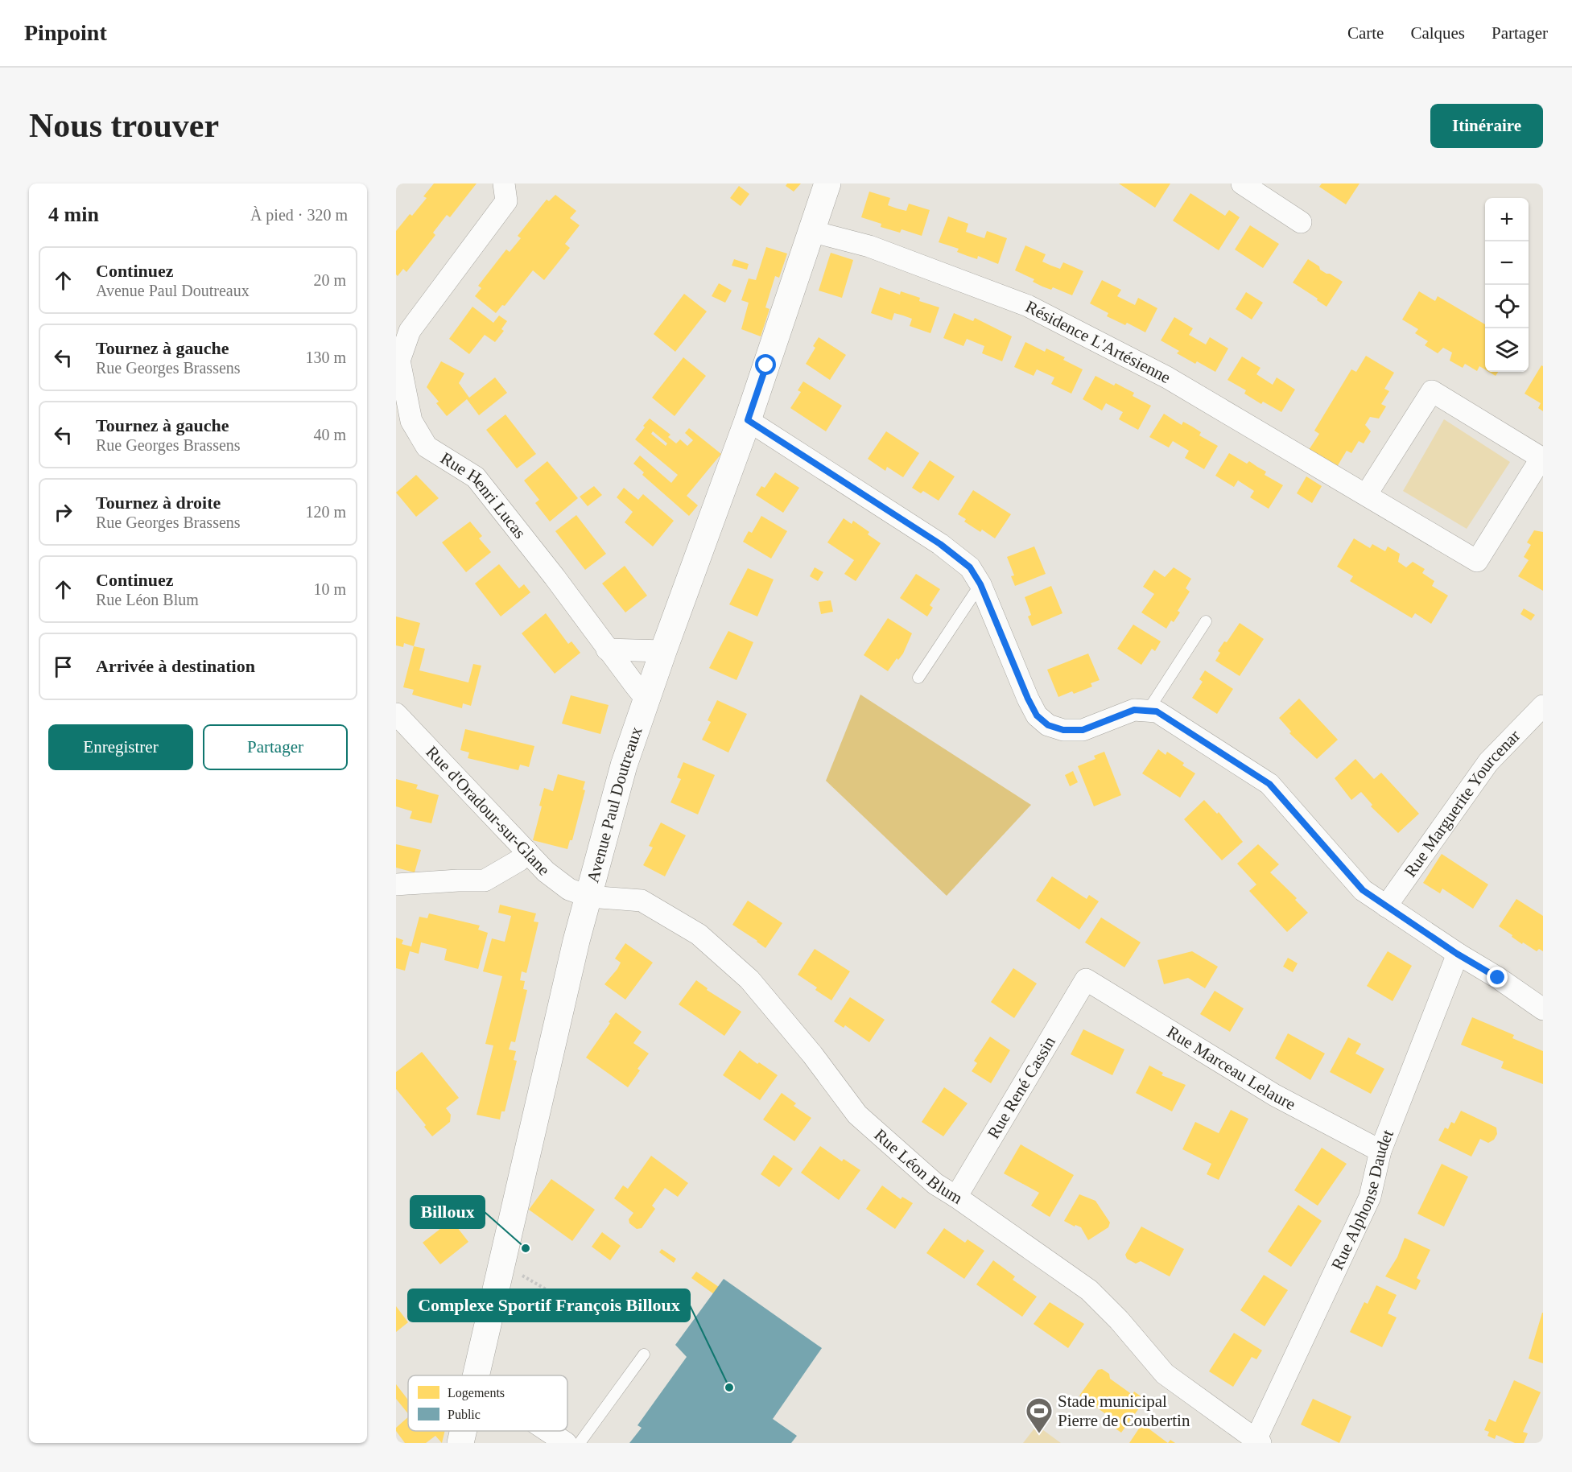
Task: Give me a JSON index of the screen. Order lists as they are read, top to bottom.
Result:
{
  "streets": {
    "street": [
      "Résidence L'Artésienne",
      "Rue Henri Lucas",
      "Avenue Paul Doutreaux",
      "Rue Marguerite Yourcenar",
      "Rue d'Oradour-sur-Glane",
      "Rue Marceau Lelaure",
      "Rue René Cassin",
      "Rue Léon Blum",
      "Rue Alphonse Daudet"
    ]
  },
  "crossings": [
    ["Résidence L'Artésienne", "Avenue Paul Doutreaux"],
    ["Rue Henri Lucas", "Avenue Paul Doutreaux"],
    ["Avenue Paul Doutreaux", "Rue d'Oradour-sur-Glane"],
    ["Avenue Paul Doutreaux", "Rue Léon Blum"],
    ["Rue d'Oradour-sur-Glane", "Rue Léon Blum"],
    ["Rue Marceau Lelaure", "Rue René Cassin"],
    ["Rue Marceau Lelaure", "Rue Alphonse Daudet"],
    ["Rue René Cassin", "Rue Léon Blum"],
    ["Rue Léon Blum", "Rue Alphonse Daudet"]
  ],
  "places": {
    "other": ["Billoux", "Complexe Sportif François Billoux"],
    "sports": ["Stade municipal Pierre de Coubertin"]
  },
  "legend": ["Logements", "Public"],
  "page": {
    "header": "Pinpoint",
    "nav": ["Carte", "Calques", "Partager"],
    "buttons": [
      "Itinéraire",
      ["Enregistrer", "Partager"]
    ],
    "title": "Nous trouver",
    "heading": ["4 min", "À pied · 320 m"],
    "map_buttons": ["+", "−"],
    "list": [
      ["Continuez", "Avenue Paul Doutreaux", "20 m"],
      ["Tournez à gauche", "Rue Georges Brassens", "130 m"],
      ["Tournez à gauche", "Rue Georges Brassens", "40 m"],
      ["Tournez à droite", "Rue Georges Brassens", "120 m"],
      ["Continuez", "Rue Léon Blum", "10 m"],
      "Arrivée à destination"
    ]
  }
}
